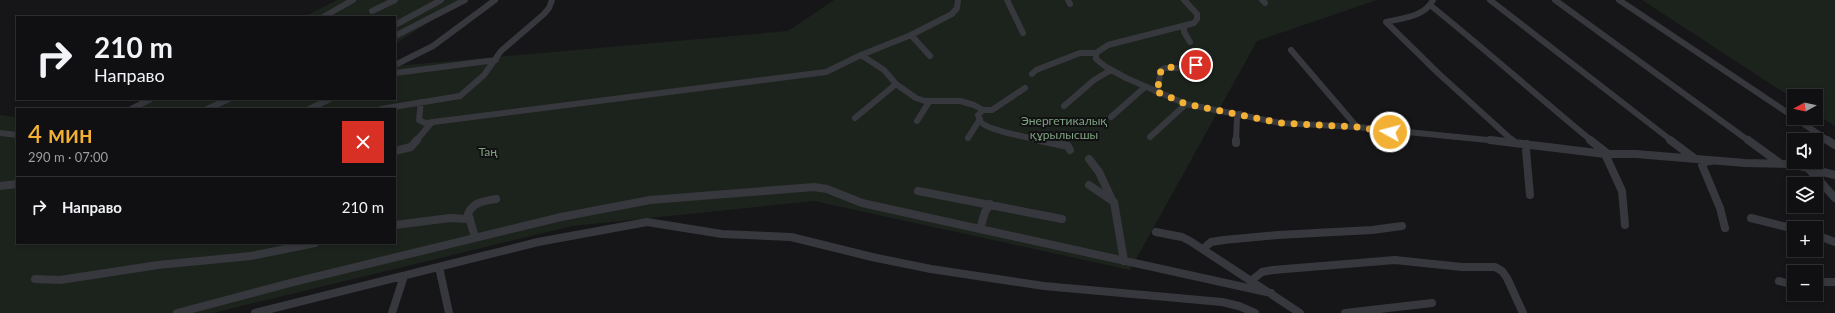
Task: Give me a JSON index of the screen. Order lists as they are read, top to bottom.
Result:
{
  "parks": ["Энергетикалық құрылысшы", "Таң"],
  "north": "left",
  "page": {
    "turn": ["210 m", "Направо"],
    "map_buttons": ["+", "−"],
    "heading": ["4 мин", "290 m · 07:00"],
    "list": [
      {
        "name": "Направо",
        "value": "210 m"
      }
    ]
  }
}
